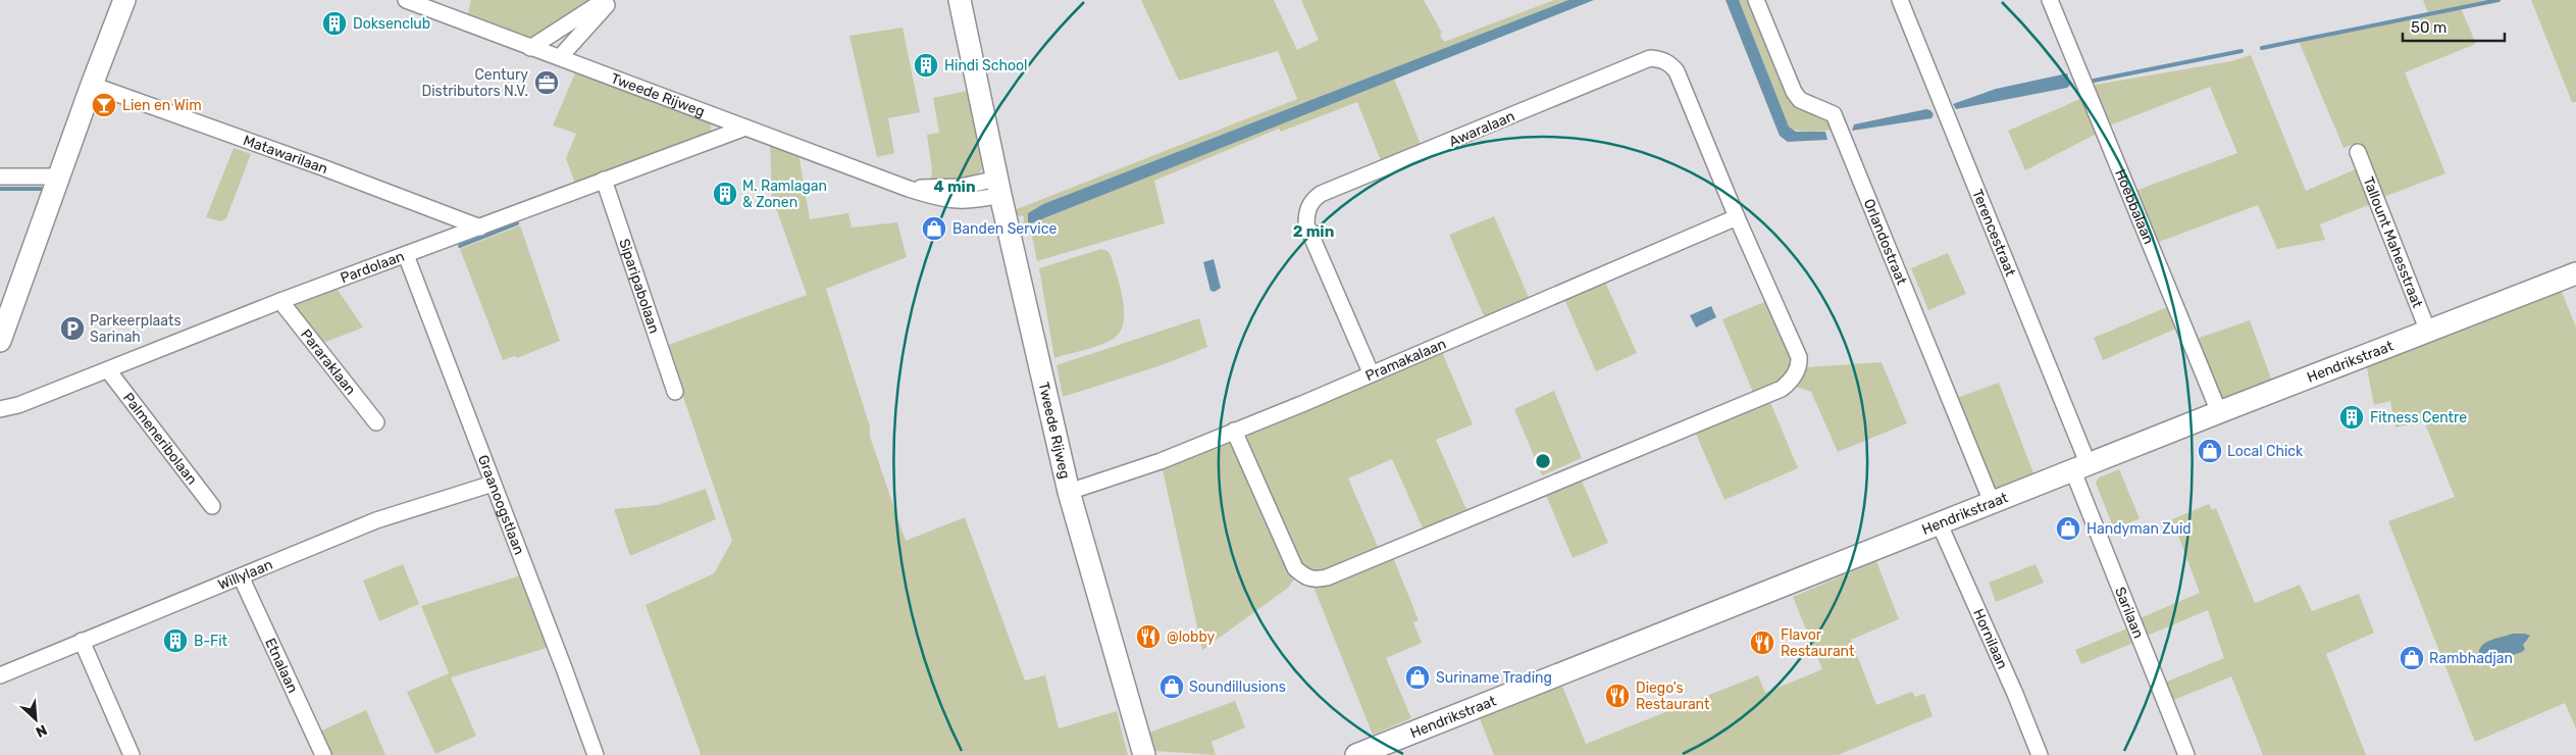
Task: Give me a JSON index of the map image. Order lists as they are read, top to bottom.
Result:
{
  "streets": {
    "street": [
      "Tweede Rijweg",
      "Awaralaan",
      "Matawarilaan",
      "Hoebbalaan",
      "Terencestraat",
      "Orlandostraat",
      "Tallount Mahesstraat",
      "Pardolaan",
      "Siparipabolaan",
      "Pramakalaan",
      "Pararaklaan",
      "Hendrikstraat",
      "Palmeneribolaan",
      "Graanoogstlaan",
      "Willylaan",
      "Sarilaan",
      "Hornilaan",
      "Etnalaan"
    ]
  },
  "crossings": [
    ["Tweede Rijweg", "Pardolaan"],
    ["Tweede Rijweg", "Pramakalaan"],
    ["Awaralaan", "Pramakalaan"],
    ["Matawarilaan", "Pardolaan"],
    ["Hoebbalaan", "Hendrikstraat"],
    ["Terencestraat", "Hendrikstraat"],
    ["Terencestraat", "Sarilaan"],
    ["Orlandostraat", "Hendrikstraat"],
    ["Tallount Mahesstraat", "Hendrikstraat"],
    ["Pardolaan", "Siparipabolaan"],
    ["Pardolaan", "Pararaklaan"],
    ["Pardolaan", "Palmeneribolaan"],
    ["Pardolaan", "Graanoogstlaan"],
    ["Hendrikstraat", "Sarilaan"],
    ["Hendrikstraat", "Hornilaan"],
    ["Graanoogstlaan", "Willylaan"],
    ["Willylaan", "Etnalaan"]
  ],
  "places": {
    "building": [
      "Doksenclub",
      "Hindi School",
      "M. Ramlagan & Zonen",
      "Fitness Centre",
      "B-Fit"
    ],
    "office": ["Century Distributors N.V."],
    "bar": ["Lien en Wim"],
    "shop": [
      "Banden Service",
      "Local Chick",
      "Handyman Zuid",
      "Rambhadjan",
      "Suriname Trading",
      "Soundillusions"
    ],
    "parking": ["Parkeerplaats Sarinah"],
    "restaurant": ["@lobby", "Flavor Restaurant", "Diego's Restaurant"]
  },
  "scale_bar": "50 m",
  "north": "bottom right",
  "rings": ["4 min", "2 min"]
}
